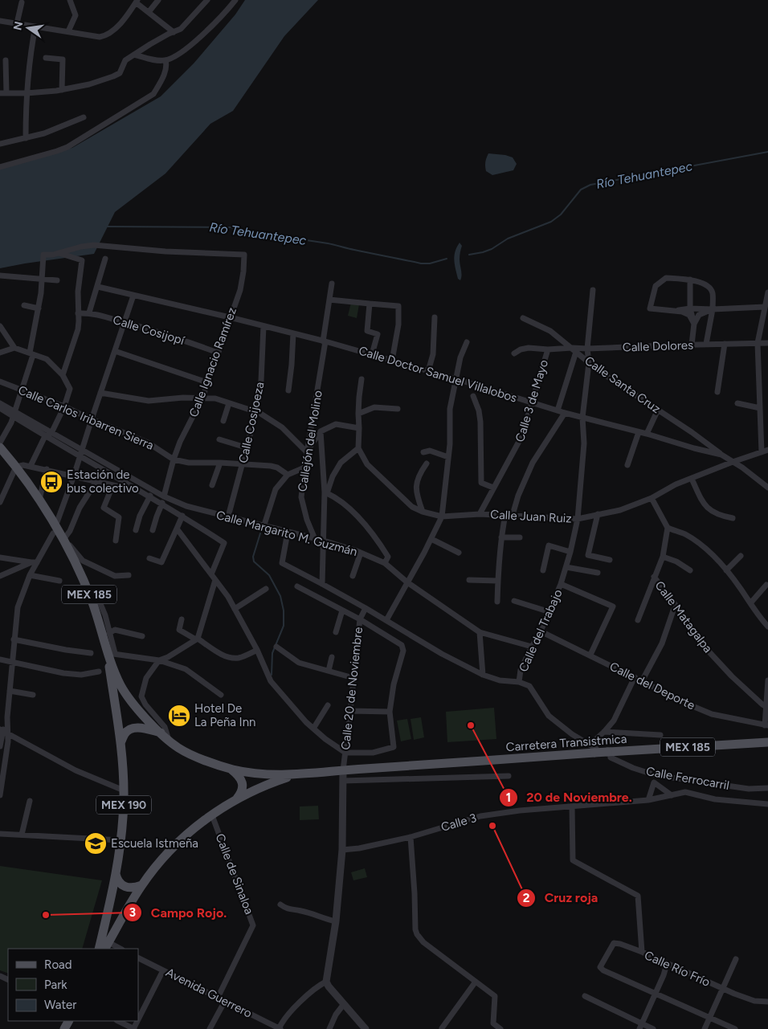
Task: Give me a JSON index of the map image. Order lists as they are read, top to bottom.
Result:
{
  "streets": {
    "main road": ["MEX 185", "Carretera Transistmica", "MEX 190"],
    "street": [
      "Calle Cosijopí",
      "Calle Dolores",
      "Calle Ignacio Ramírez",
      "Calle Doctor Samuel Villalobos",
      "Calle Santa Cruz",
      "Calle 3 de Mayo",
      "Calle Carlos Iribarren Sierra",
      "Calle Cosijoeza",
      "Callejón del Molino",
      "Calle Juan Ruiz",
      "Calle Margarito M. Guzmán",
      "Calle Matagalpa",
      "Calle del Trabajo",
      "Calle del Deporte",
      "Calle 20 de Noviembre",
      "Calle Ferrocarril",
      "Calle 3",
      "Calle de Sinaloa",
      "Calle Río Frío",
      "Avenida Guerrero"
    ]
  },
  "crossings": [
    ["Calle Cosijopí", "Calle Ignacio Ramírez"],
    ["Calle Dolores", "Calle Santa Cruz"],
    ["Calle Dolores", "Calle 3 de Mayo"],
    ["Calle Dolores", "Calle del Trabajo"],
    ["Calle Ignacio Ramírez", "Calle Doctor Samuel Villalobos"],
    ["Calle Ignacio Ramírez", "Calle Carlos Iribarren Sierra"],
    ["Calle Ignacio Ramírez", "Calle Margarito M. Guzmán"],
    ["Calle Doctor Samuel Villalobos", "Calle Santa Cruz"],
    ["Calle Doctor Samuel Villalobos", "Calle 3 de Mayo"],
    ["Calle Doctor Samuel Villalobos", "Calle Cosijoeza"],
    ["Calle Doctor Samuel Villalobos", "Callejón del Molino"],
    ["Calle Doctor Samuel Villalobos", "Calle Juan Ruiz"],
    ["Calle Doctor Samuel Villalobos", "Calle del Trabajo"],
    ["Calle Santa Cruz", "Calle del Trabajo"],
    ["Calle 3 de Mayo", "Calle Juan Ruiz"],
    ["Calle Carlos Iribarren Sierra", "Calle Cosijoeza"],
    ["Calle Cosijoeza", "Calle Margarito M. Guzmán"],
    ["Callejón del Molino", "Calle Margarito M. Guzmán"],
    ["Calle Juan Ruiz", "Calle del Trabajo"],
    ["Calle Margarito M. Guzmán", "Calle del Trabajo"],
    ["Calle del Trabajo", "Calle del Deporte"],
    ["Calle del Trabajo", "Calle 20 de Noviembre"],
    ["Calle 20 de Noviembre", "Carretera Transistmica"],
    ["Carretera Transistmica", "Calle Ferrocarril"],
    ["Carretera Transistmica", "Calle de Sinaloa"],
    ["Calle de Sinaloa", "Avenida Guerrero"]
  ],
  "water": ["Río Tehuantepec"],
  "places": {
    "bus stop": ["Estación de bus colectivo"],
    "hotel": ["Hotel De La Peña Inn"],
    "other": ["20 de Noviembre.", "Cruz roja", "Campo Rojo."],
    "school or university": ["Escuela Istmeña"]
  },
  "legend": ["Road", "Park", "Water"],
  "north": "left"
}
